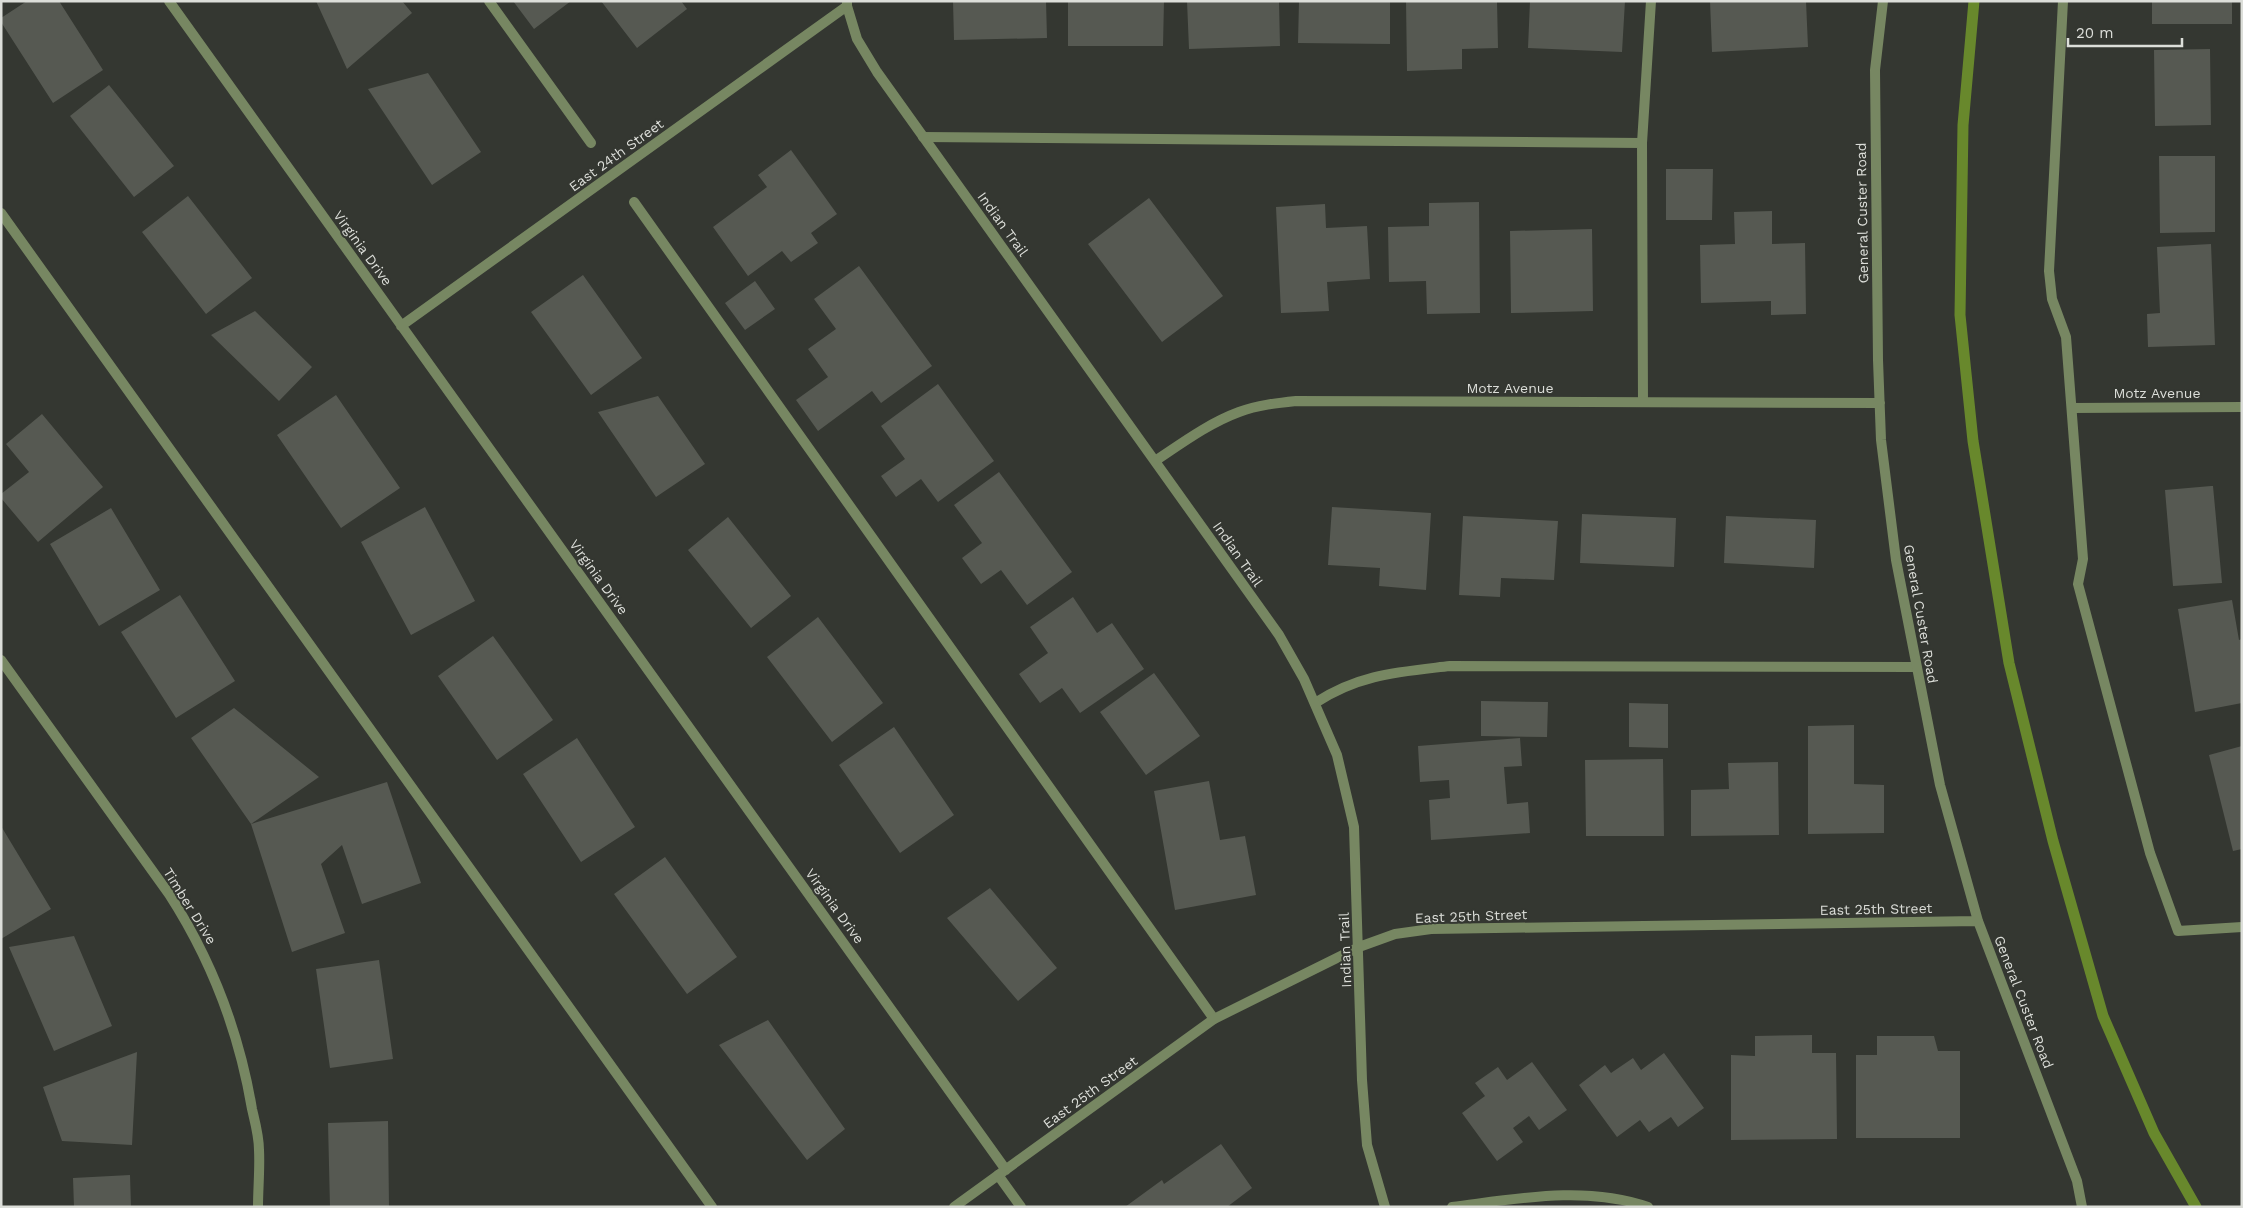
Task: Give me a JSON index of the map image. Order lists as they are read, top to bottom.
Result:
{
  "streets": {
    "street": [
      "East 24th Street",
      "General Custer Road",
      "Indian Trail",
      "Virginia Drive",
      "Motz Avenue",
      "Timber Drive",
      "East 25th Street"
    ]
  },
  "crossings": [
    ["East 24th Street", "Indian Trail"],
    ["East 24th Street", "Virginia Drive"],
    ["General Custer Road", "Motz Avenue"],
    ["General Custer Road", "East 25th Street"],
    ["Indian Trail", "Motz Avenue"],
    ["Indian Trail", "East 25th Street"],
    ["Virginia Drive", "East 25th Street"]
  ],
  "scale_bar": "20 m"
}
